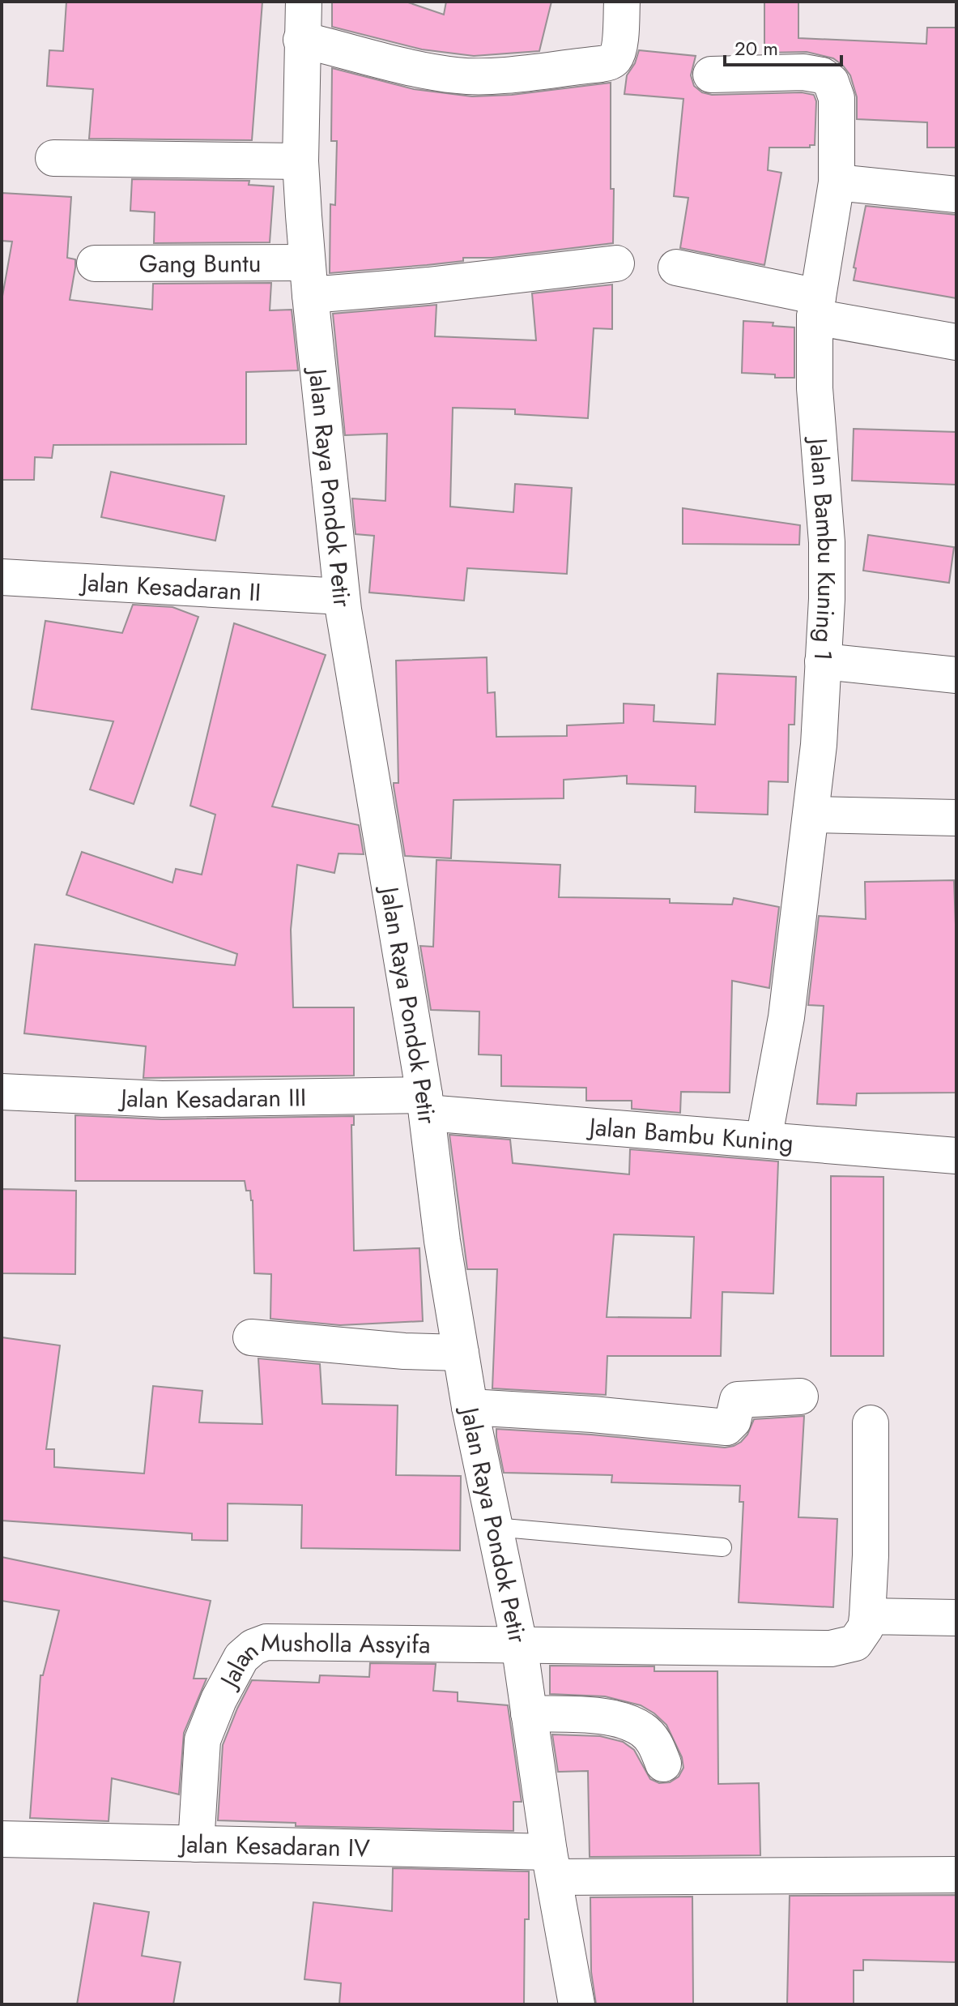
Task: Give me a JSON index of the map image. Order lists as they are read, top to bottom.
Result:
{
  "streets": {
    "street": [
      "Gang Buntu",
      "Jalan Raya Pondok Petir",
      "Jalan Bambu Kuning 1",
      "Jalan Kesadaran II",
      "Jalan Kesadaran III",
      "Jalan Bambu Kuning",
      "Jalan Musholla Assyifa",
      "Jalan Kesadaran IV"
    ]
  },
  "crossings": [
    ["Gang Buntu", "Jalan Raya Pondok Petir"],
    ["Jalan Raya Pondok Petir", "Jalan Kesadaran II"],
    ["Jalan Raya Pondok Petir", "Jalan Kesadaran III"],
    ["Jalan Raya Pondok Petir", "Jalan Bambu Kuning"],
    ["Jalan Raya Pondok Petir", "Jalan Musholla Assyifa"],
    ["Jalan Raya Pondok Petir", "Jalan Kesadaran IV"],
    ["Jalan Bambu Kuning 1", "Jalan Bambu Kuning"],
    ["Jalan Kesadaran III", "Jalan Bambu Kuning"],
    ["Jalan Musholla Assyifa", "Jalan Kesadaran IV"]
  ],
  "scale_bar": "20 m"
}
